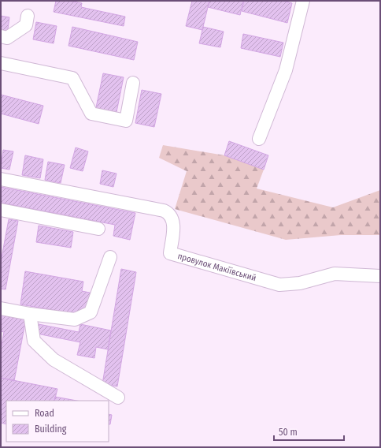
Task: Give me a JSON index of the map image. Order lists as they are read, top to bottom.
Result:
{
  "streets": {
    "street": ["провулок Макіївський"]
  },
  "legend": ["Road", "Building"],
  "scale_bar": "50 m"
}
